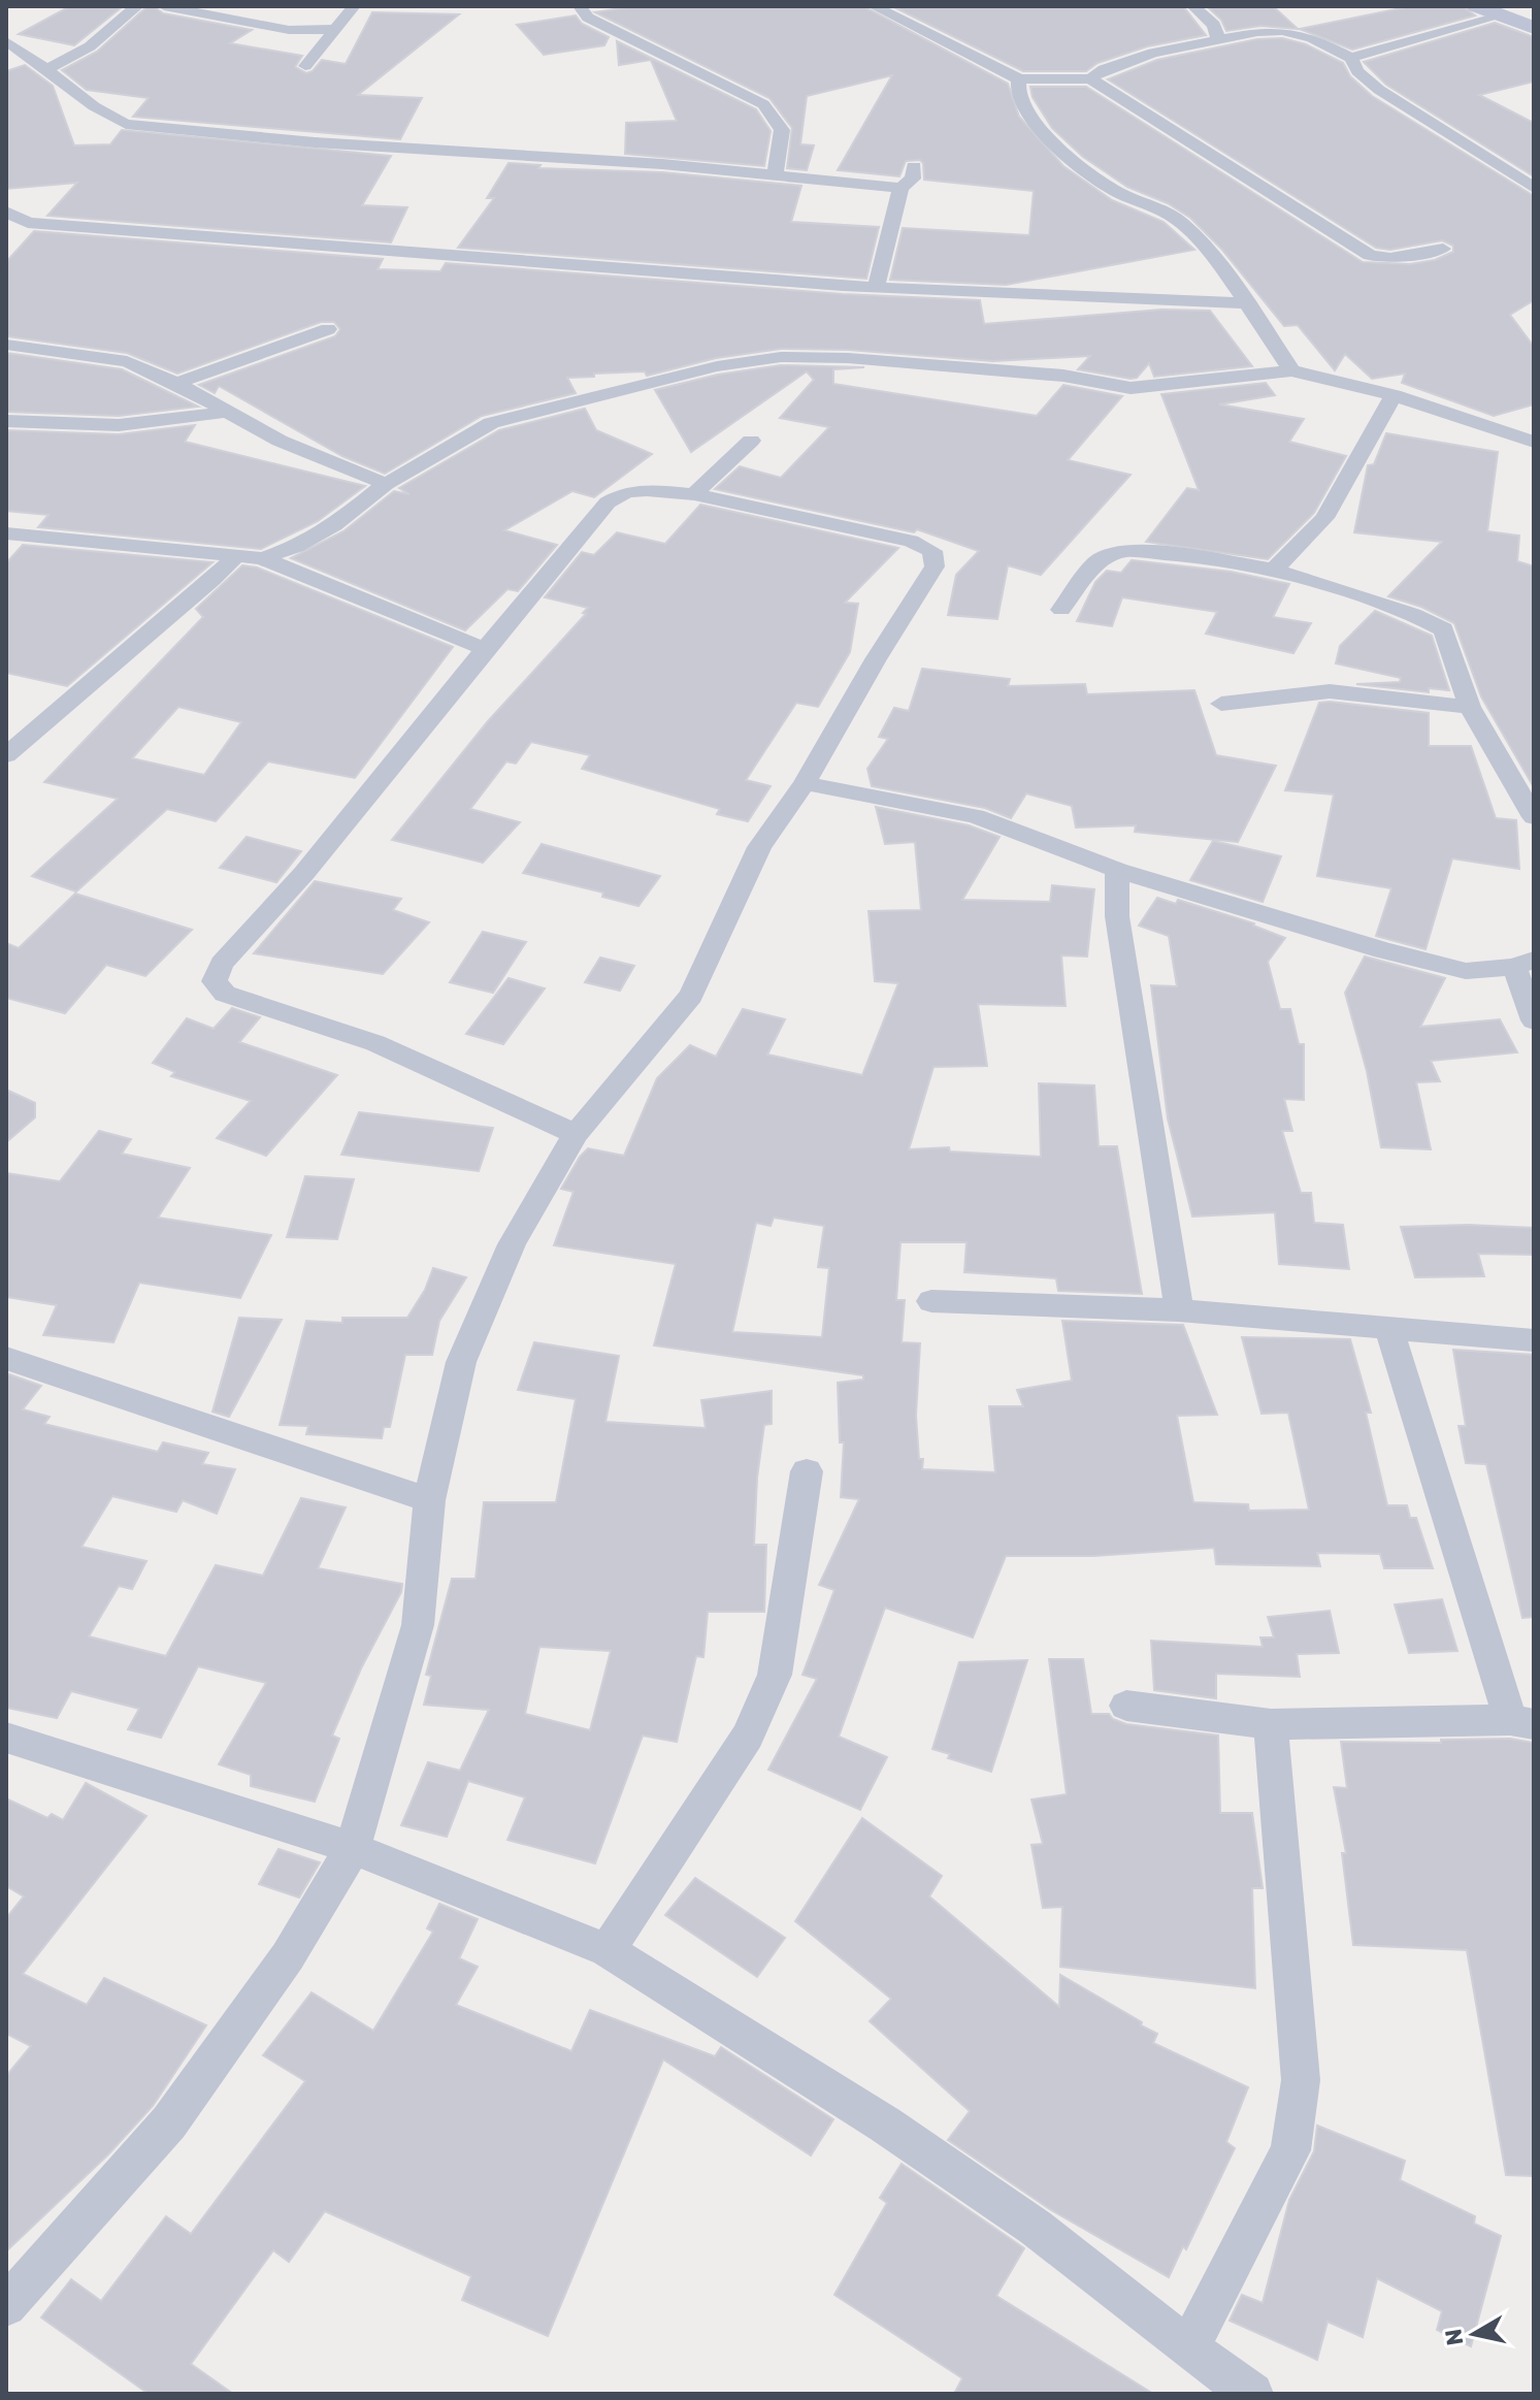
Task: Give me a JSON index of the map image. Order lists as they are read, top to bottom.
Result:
{
  "north": "left"
}
